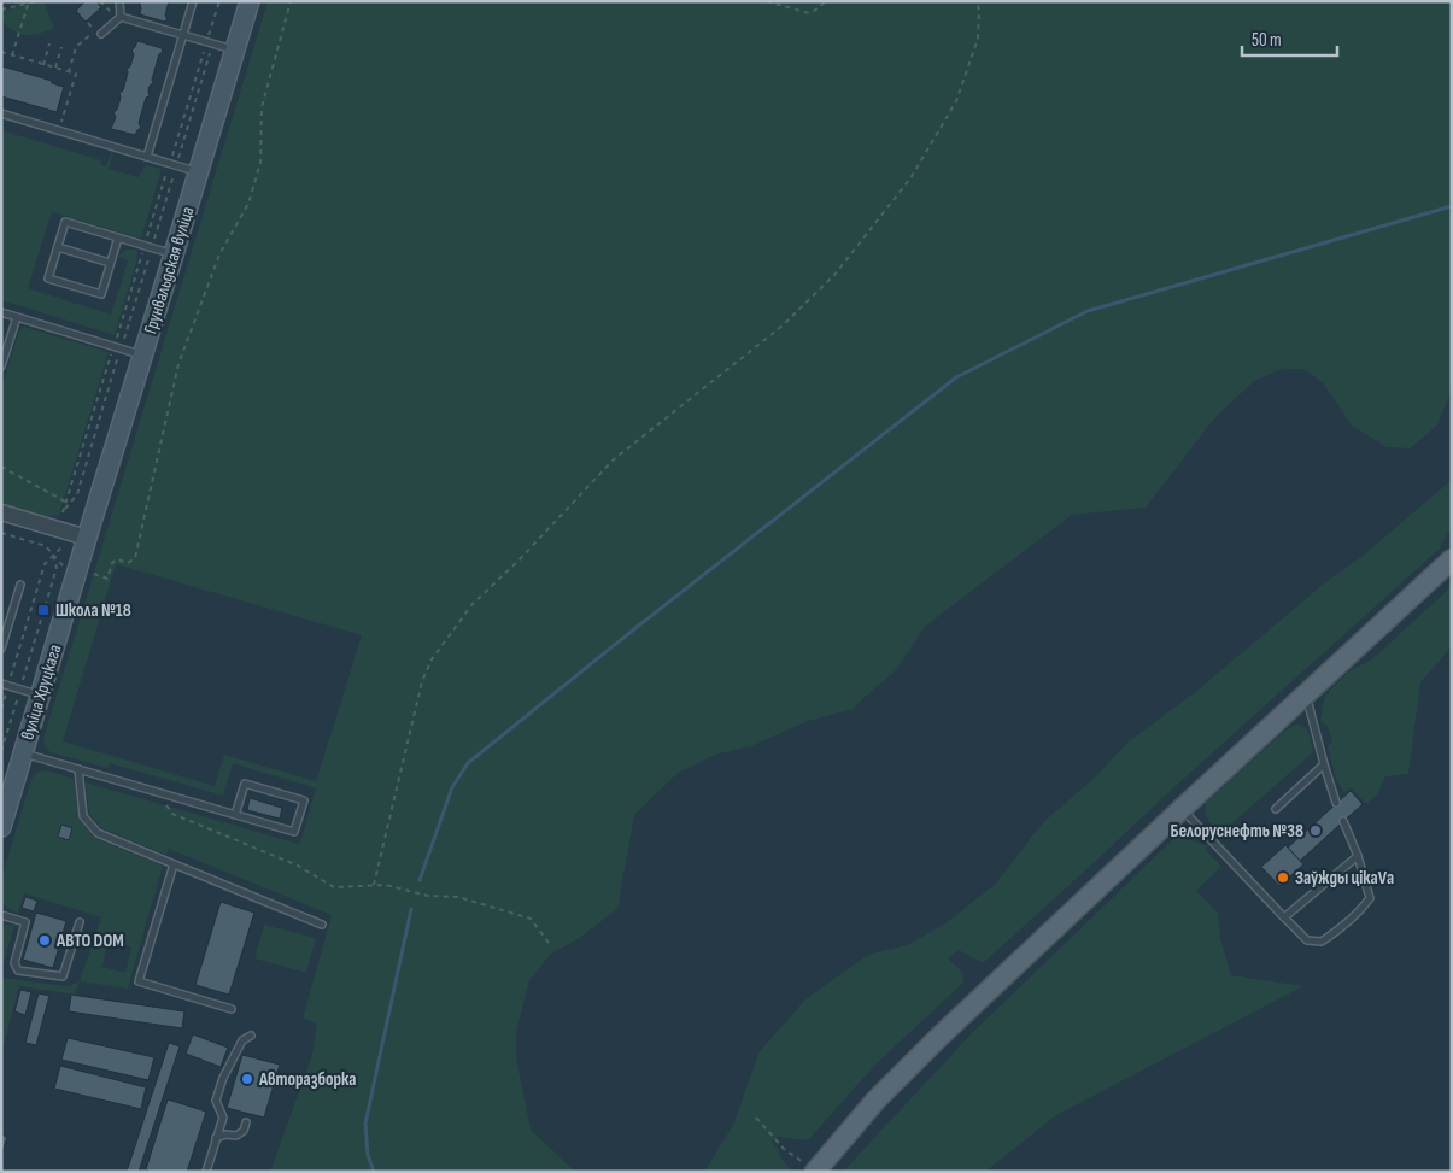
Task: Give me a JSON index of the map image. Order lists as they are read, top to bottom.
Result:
{
  "streets": {
    "main road": ["Грунвальдская вуліца", "вуліца Хруцкага"]
  },
  "crossings": [
    ["Грунвальдская вуліца", "вуліца Хруцкага"]
  ],
  "places": {
    "transit": ["Школа №18"],
    "other": [
      "Белоруснефть №38",
      "Заўжды цікаVа",
      "АВТО DOM",
      "Авторазборка"
    ]
  },
  "scale_bar": "50 m"
}
